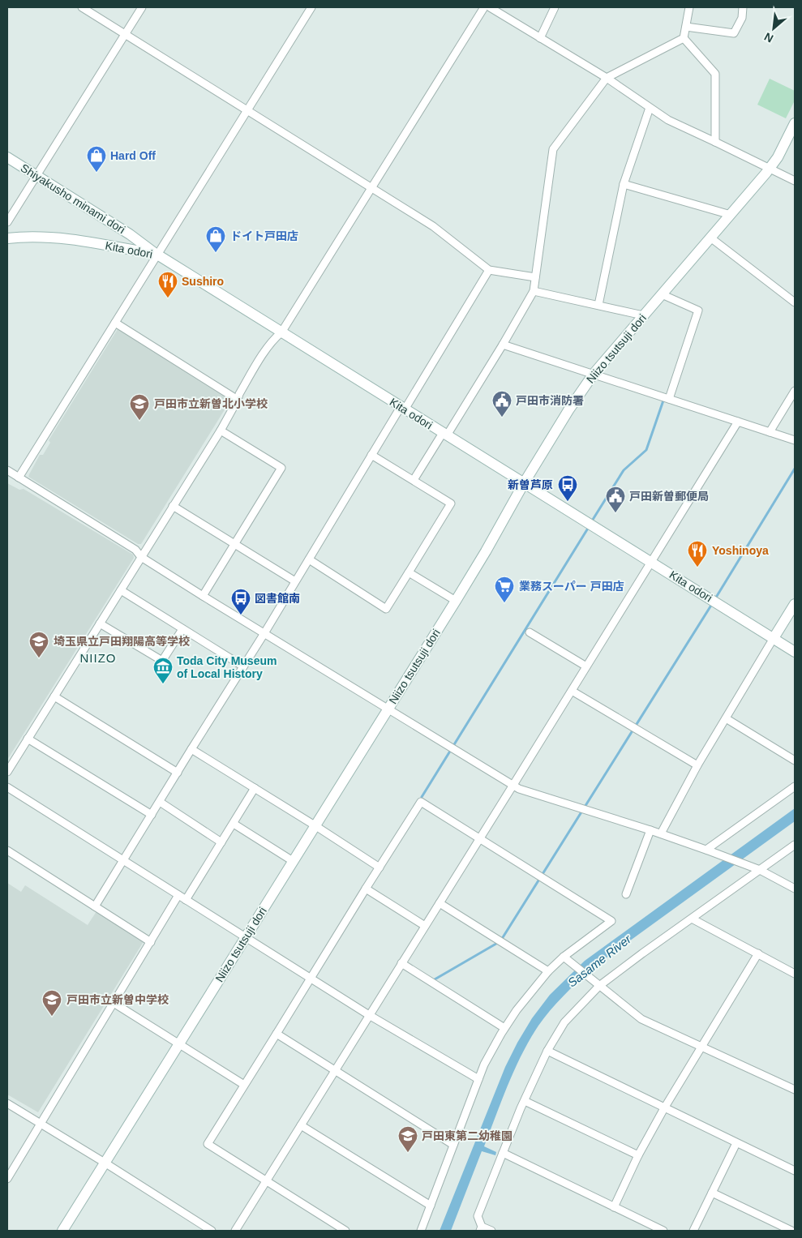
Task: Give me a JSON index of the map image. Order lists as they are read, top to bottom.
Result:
{
  "streets": {
    "street": ["Shiyakusho minami dori", "Kita odori", "Niizo tsutsuji dori"]
  },
  "crossings": [
    ["Shiyakusho minami dori", "Kita odori"],
    ["Kita odori", "Niizo tsutsuji dori"]
  ],
  "districts": ["NIIZO"],
  "water": ["Sasame River"],
  "places": {
    "shop": ["Hard Off", "ドイト戸田店"],
    "restaurant": ["Sushiro", "Yoshinoya"],
    "public building": ["戸田市消防署", "戸田新曽郵便局"],
    "school or university": [
      "戸田市立新曽北小学校",
      "埼玉県立戸田翔陽高等学校",
      "戸田市立新曽中学校",
      "戸田東第二幼稚園"
    ],
    "bus stop": ["新曽芦原", "図書館南"],
    "supermarket": ["業務スーパー 戸田店"],
    "museum": ["Toda City Museum of Local History"]
  },
  "north": "bottom left"
}
